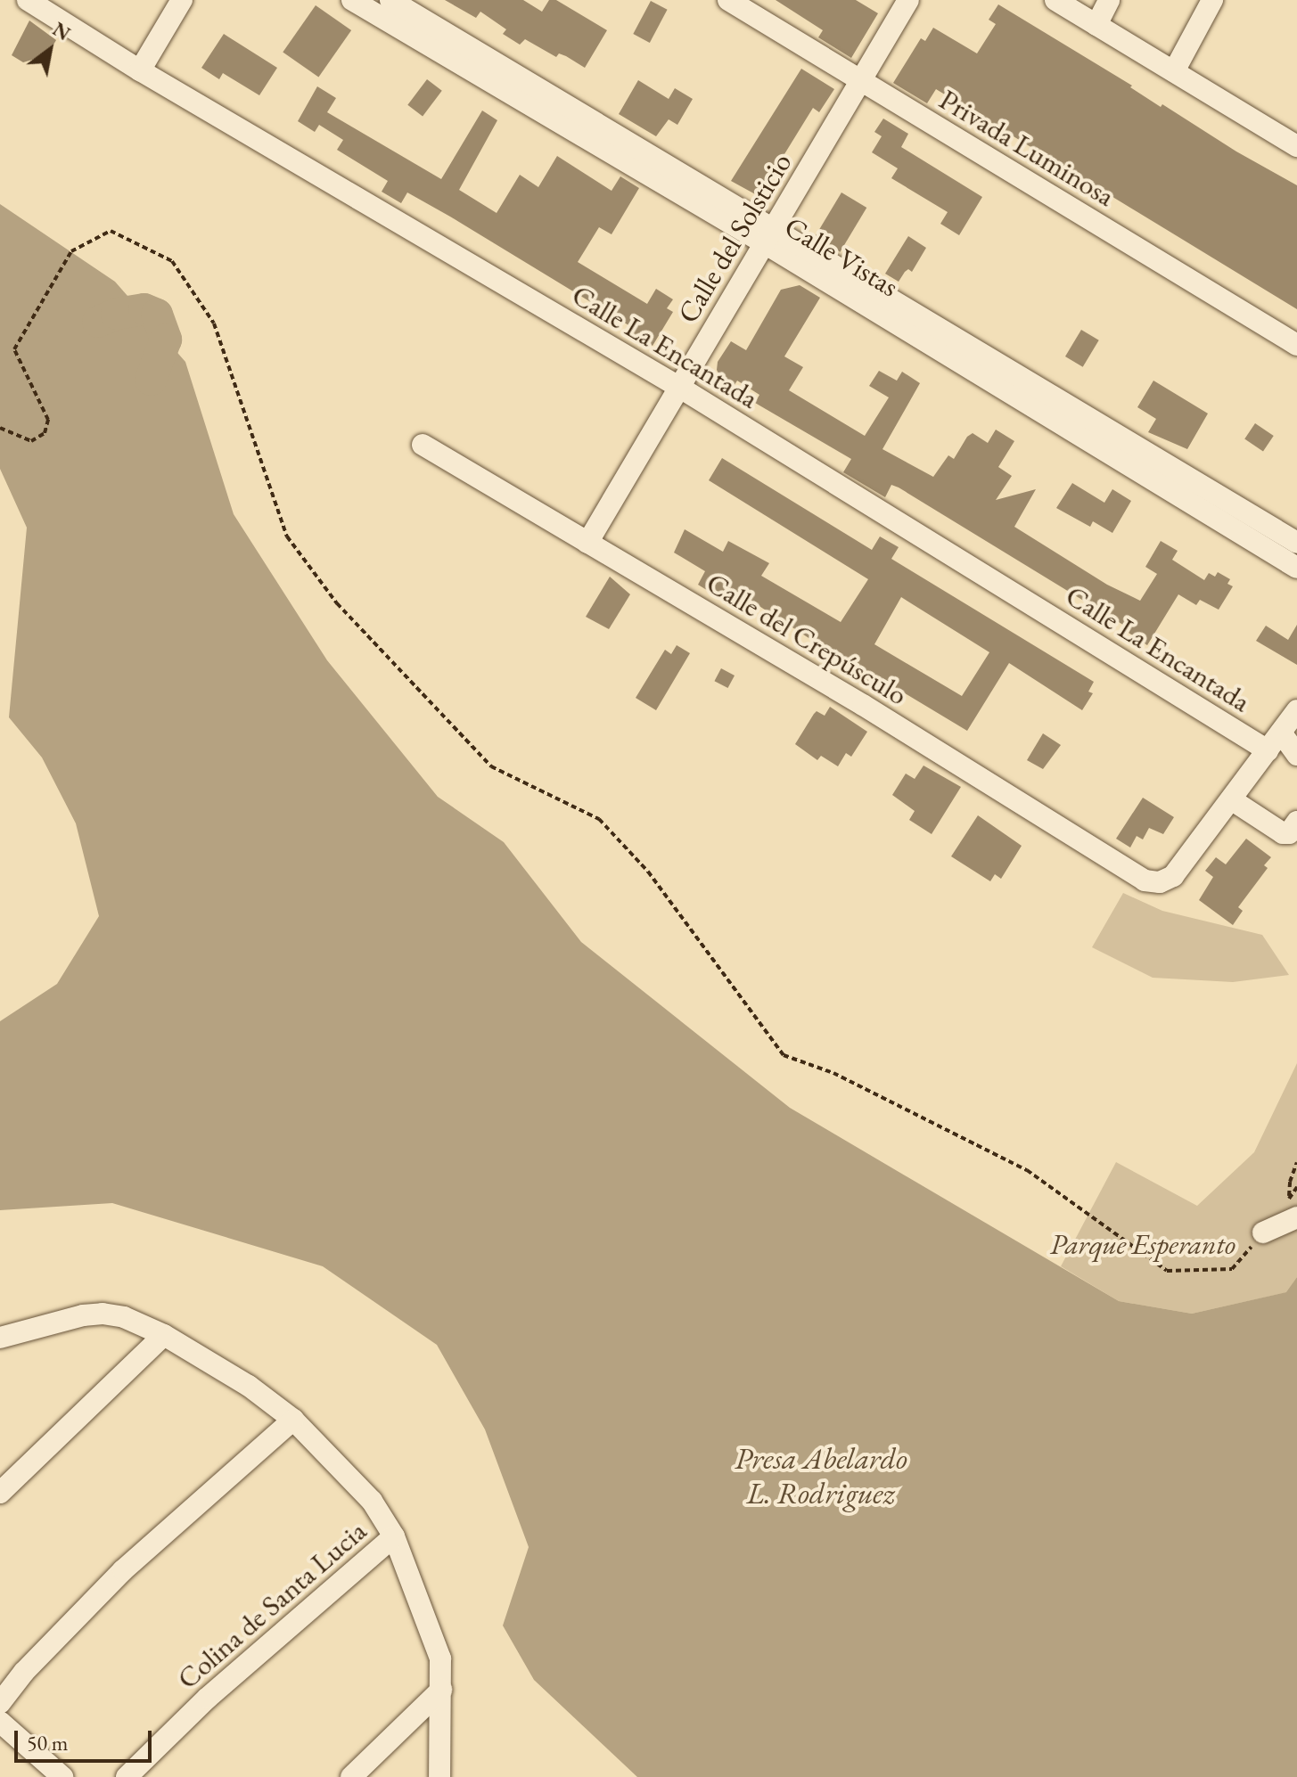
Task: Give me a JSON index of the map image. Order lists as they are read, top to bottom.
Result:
{
  "streets": {
    "street": [
      "Privada Luminosa",
      "Calle del Solsticio",
      "Calle Vistas",
      "Calle La Encantada",
      "Calle del Crepúsculo",
      "Colina de Santa Lucia"
    ]
  },
  "crossings": [
    ["Privada Luminosa", "Calle del Solsticio"],
    ["Calle del Solsticio", "Calle Vistas"],
    ["Calle del Solsticio", "Calle La Encantada"],
    ["Calle del Solsticio", "Calle del Crepúsculo"]
  ],
  "water": ["Presa Abelardo L. Rodriguez"],
  "parks": ["Parque Esperanto"],
  "scale_bar": "50 m",
  "north": "top right"
}
